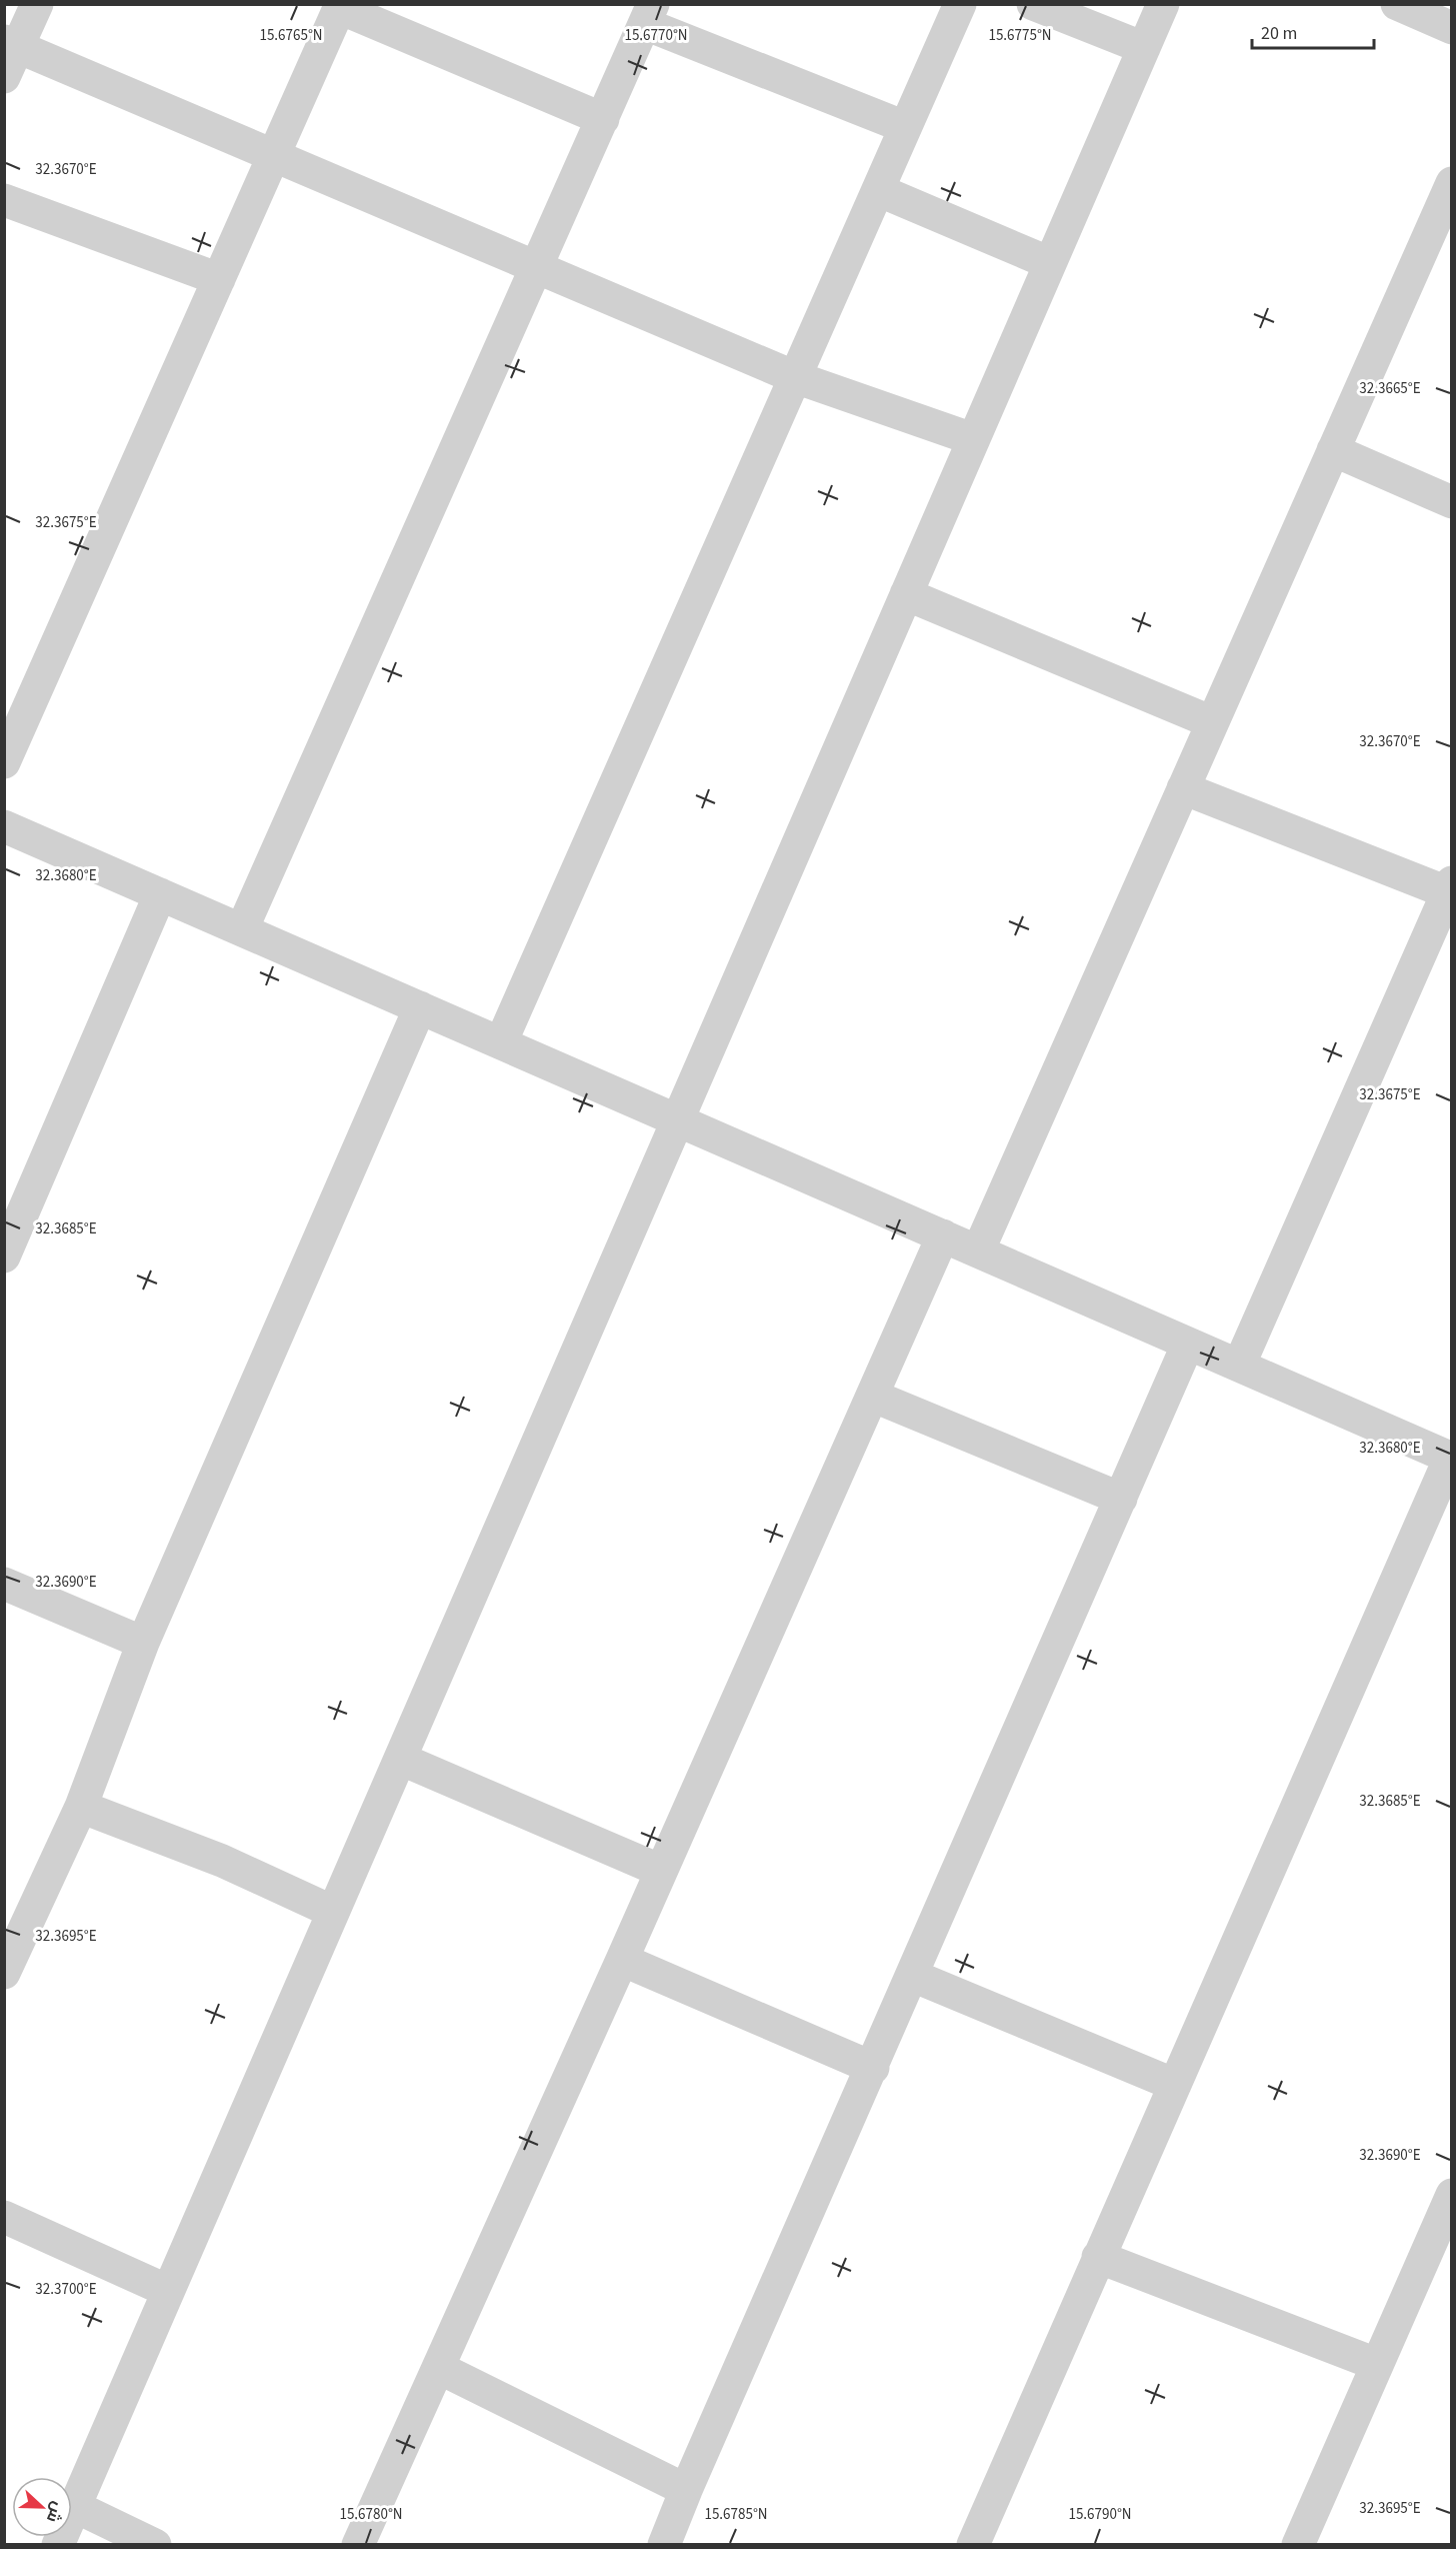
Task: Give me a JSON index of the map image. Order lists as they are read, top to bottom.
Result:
{
  "scale_bar": "20 m",
  "north": "right",
  "coordinates": [
    "15.6765°N",
    "15.6770°N",
    "15.6775°N",
    "32.3670°E",
    "32.3665°E",
    "32.3675°E",
    "32.3680°E",
    "32.3685°E",
    "32.3690°E",
    "32.3695°E",
    "32.3700°E",
    "15.6780°N",
    "15.6785°N",
    "15.6790°N"
  ]
}
